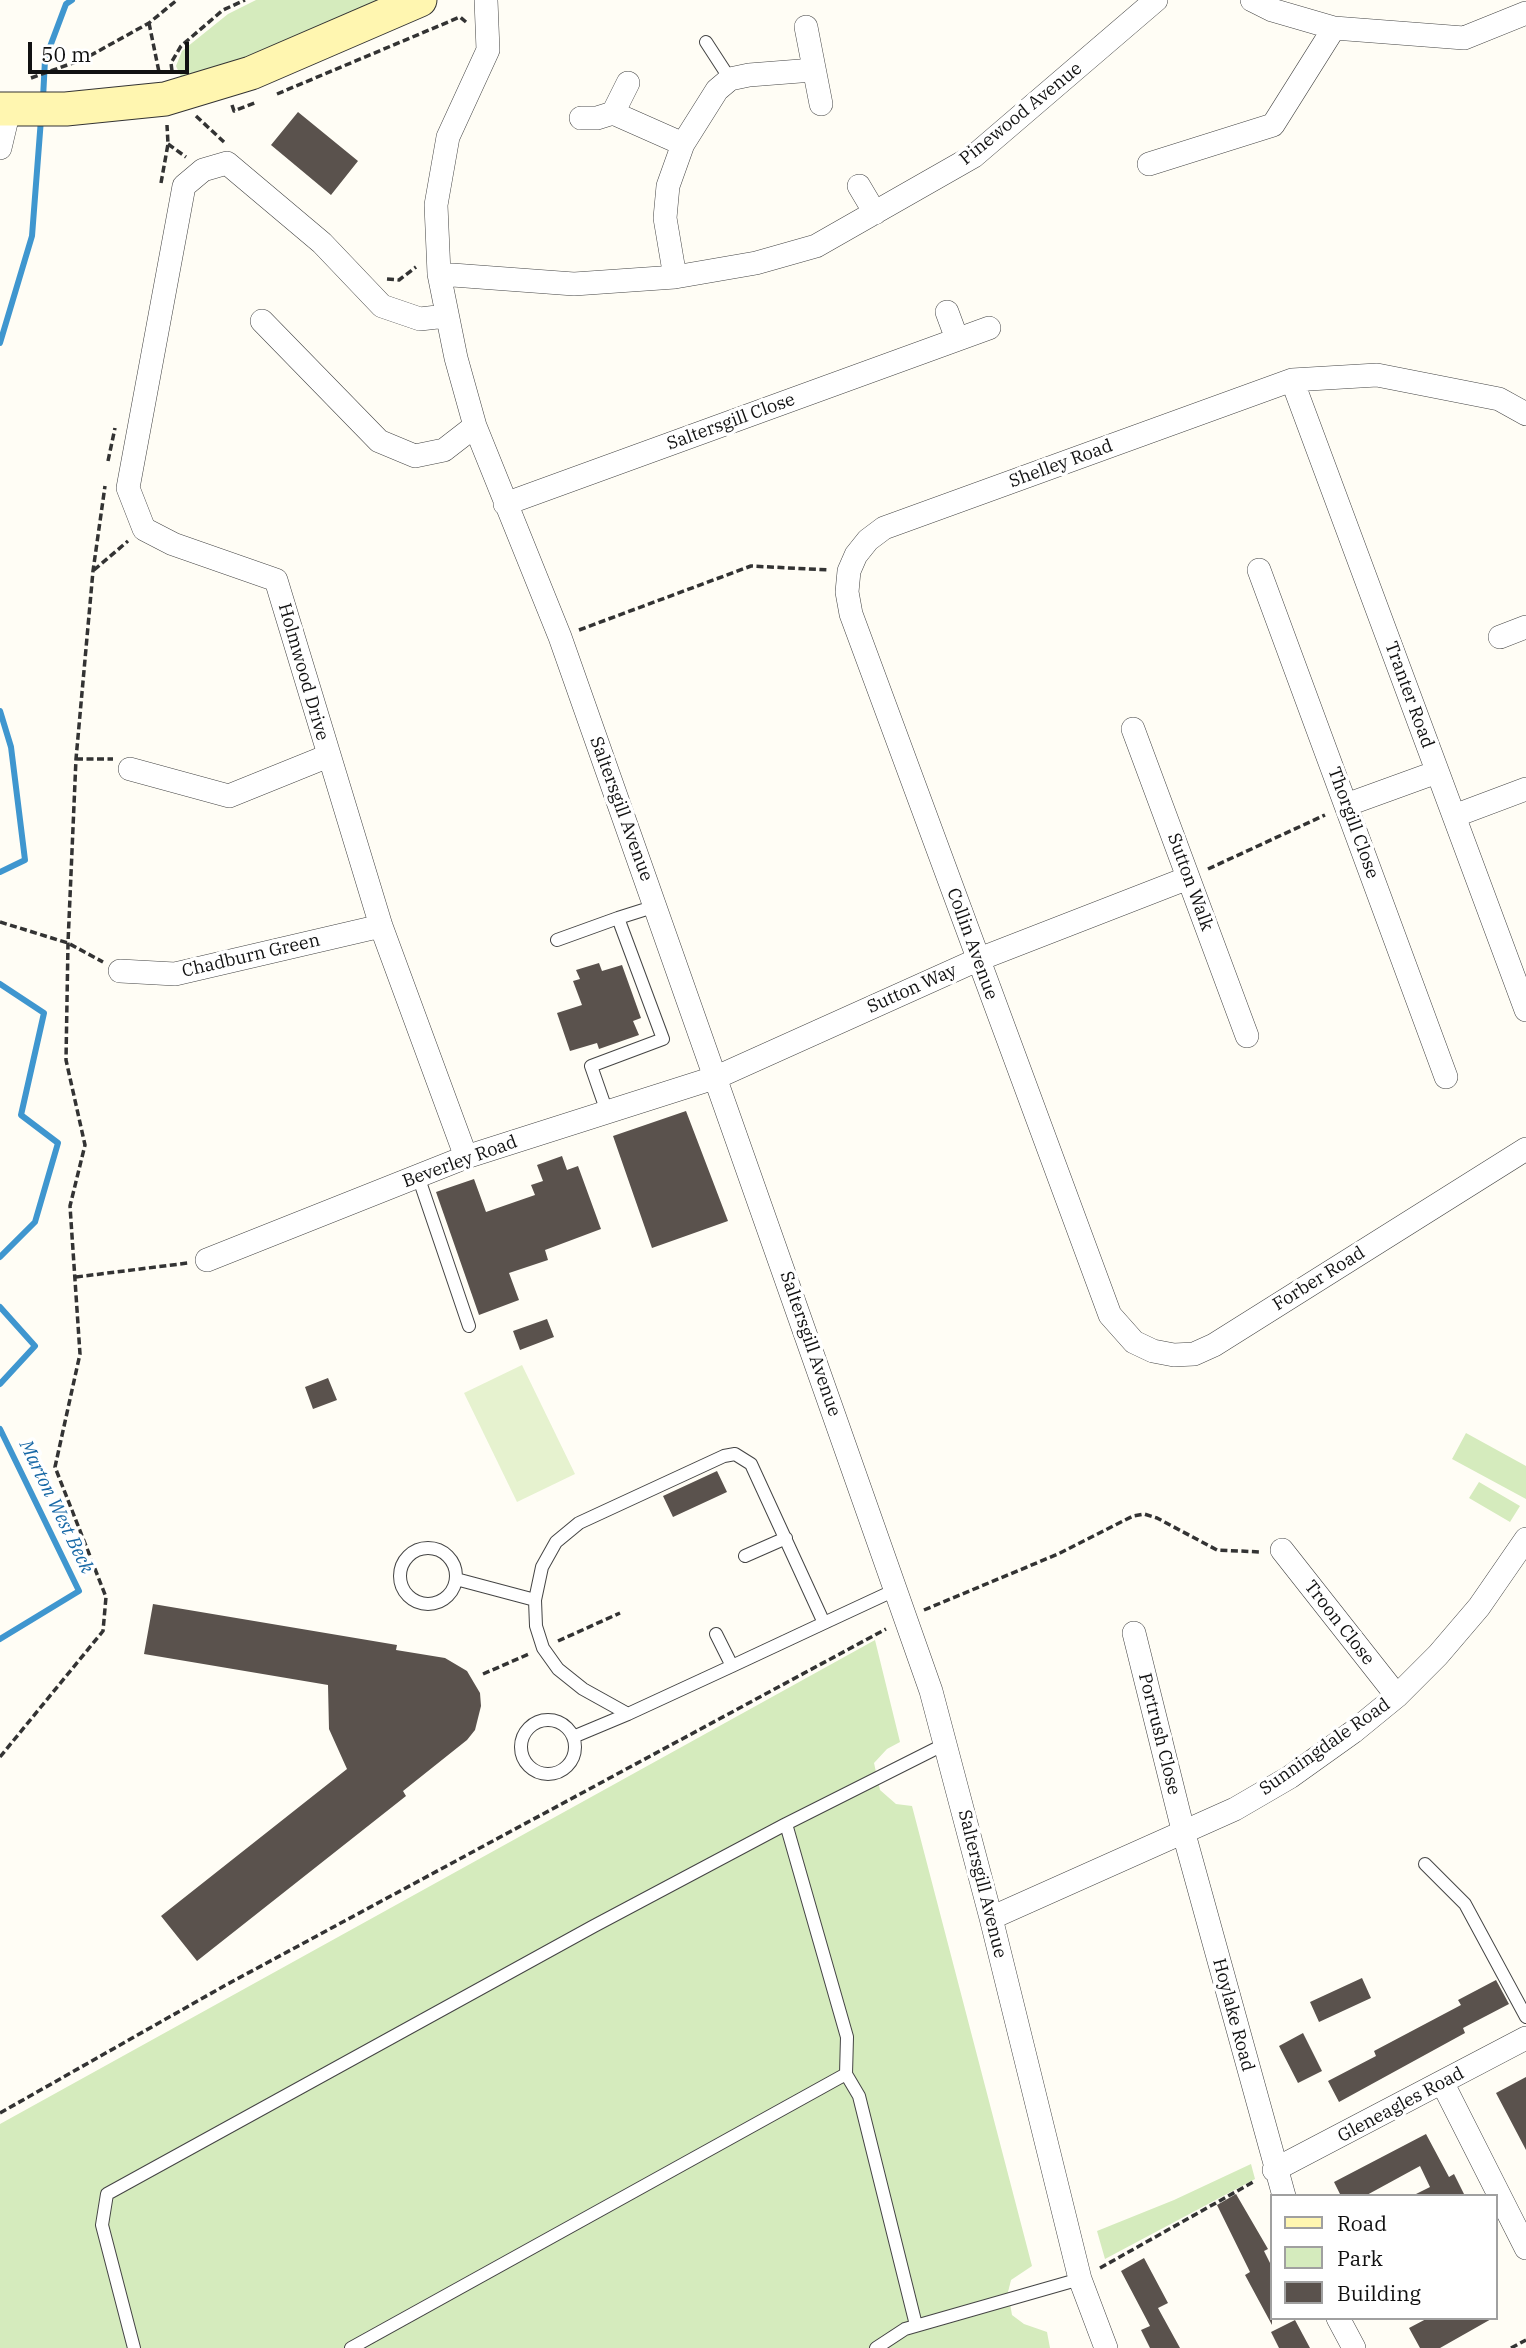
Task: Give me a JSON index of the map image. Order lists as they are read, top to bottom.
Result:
{
  "streets": {
    "street": [
      "Pinewood Avenue",
      "Saltersgill Close",
      "Shelley Road",
      "Holmwood Drive",
      "Tranter Road",
      "Saltersgill Avenue",
      "Thorgill Close",
      "Sutton Walk",
      "Collin Avenue",
      "Chadburn Green",
      "Sutton Way",
      "Beverley Road",
      "Forber Road",
      "Troon Close",
      "Portrush Close",
      "Sunningdale Road",
      "Hoylake Road",
      "Gleneagles Road"
    ]
  },
  "crossings": [
    ["Pinewood Avenue", "Saltersgill Avenue"],
    ["Saltersgill Close", "Saltersgill Avenue"],
    ["Shelley Road", "Tranter Road"],
    ["Shelley Road", "Collin Avenue"],
    ["Holmwood Drive", "Chadburn Green"],
    ["Holmwood Drive", "Beverley Road"],
    ["Saltersgill Avenue", "Sutton Way"],
    ["Saltersgill Avenue", "Beverley Road"],
    ["Saltersgill Avenue", "Sunningdale Road"],
    ["Sutton Walk", "Sutton Way"],
    ["Collin Avenue", "Sutton Way"],
    ["Collin Avenue", "Forber Road"],
    ["Sutton Way", "Beverley Road"],
    ["Troon Close", "Sunningdale Road"],
    ["Portrush Close", "Sunningdale Road"],
    ["Portrush Close", "Hoylake Road"],
    ["Sunningdale Road", "Hoylake Road"],
    ["Hoylake Road", "Gleneagles Road"]
  ],
  "water": ["Marton West Beck"],
  "legend": ["Road", "Park", "Building"],
  "scale_bar": "50 m"
}
